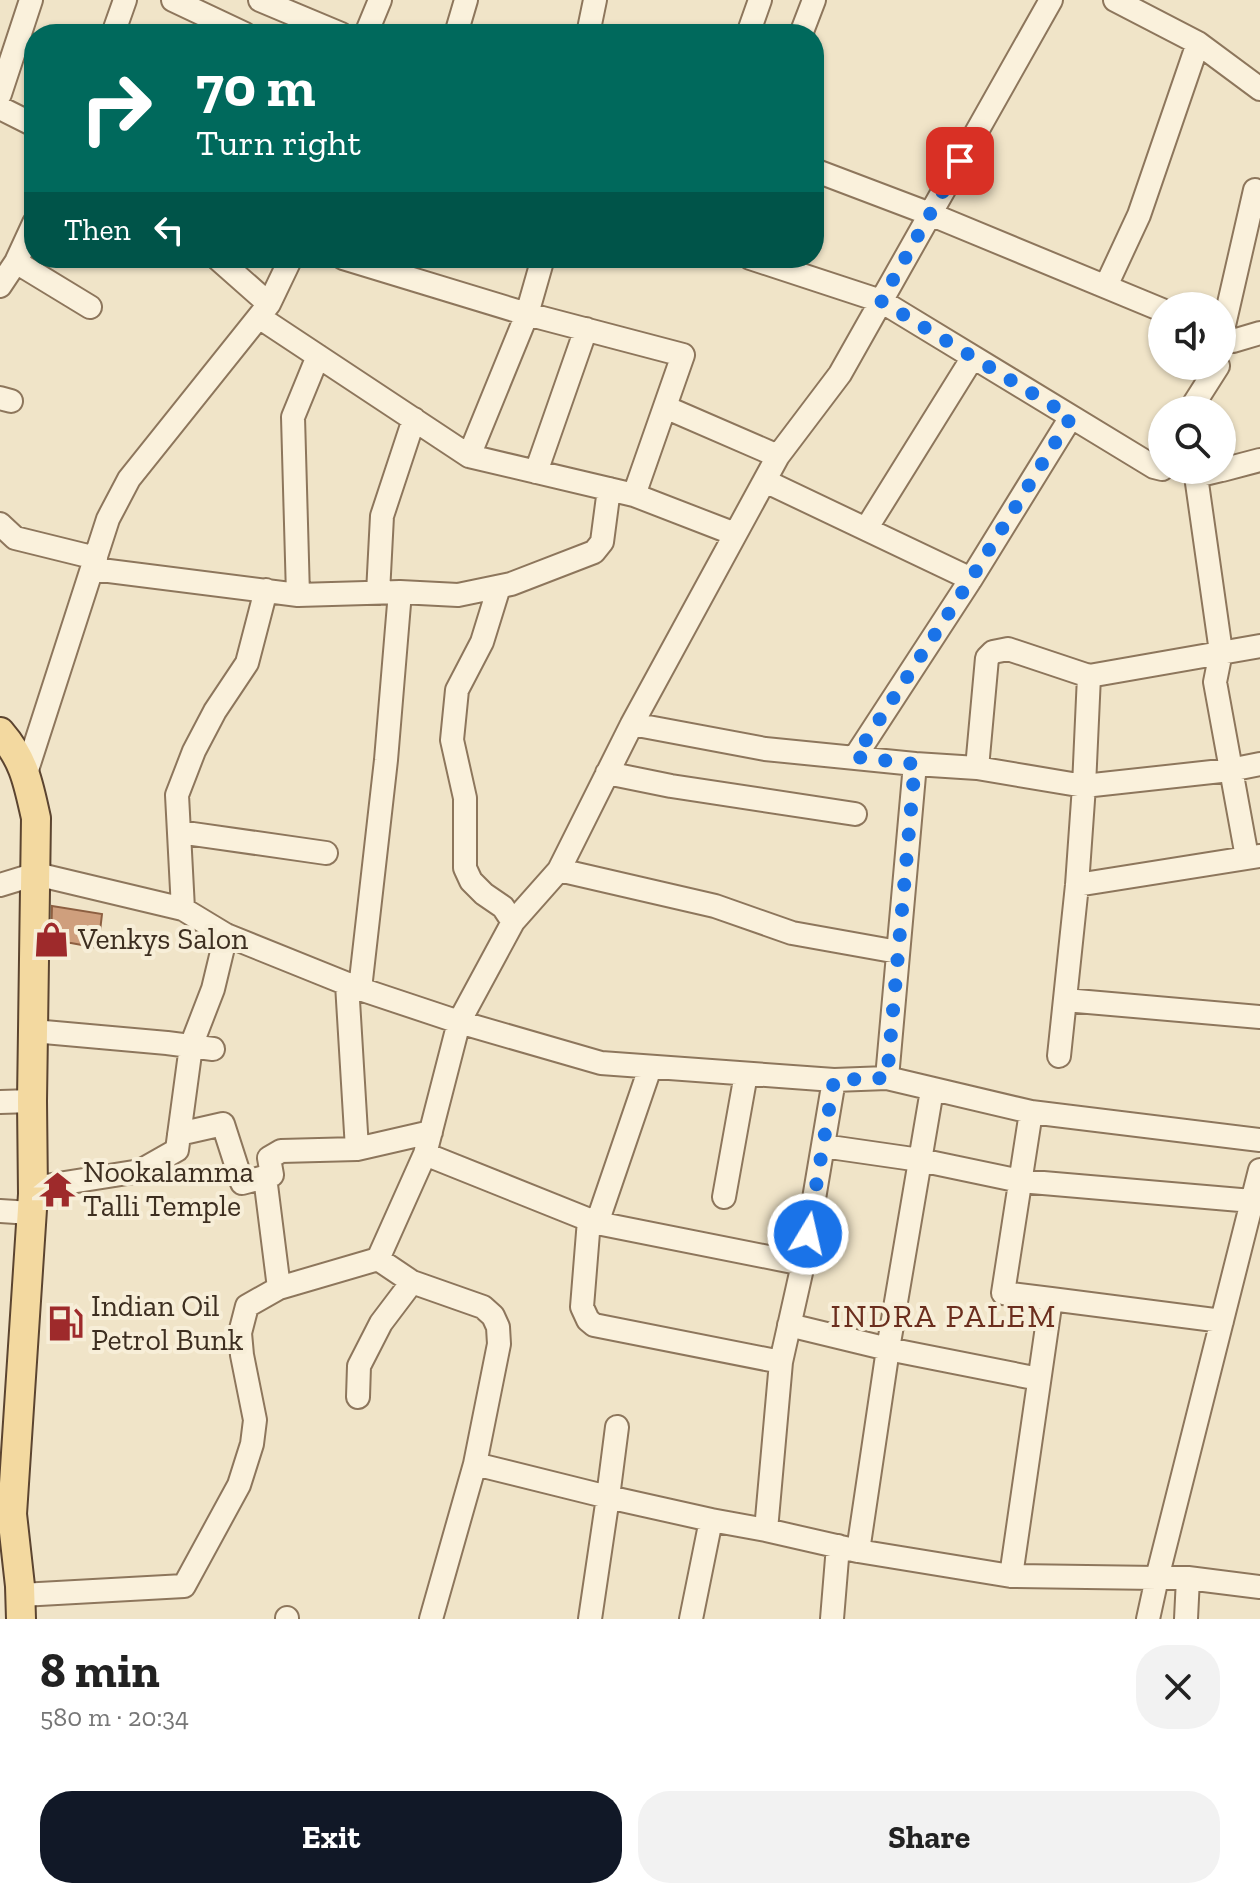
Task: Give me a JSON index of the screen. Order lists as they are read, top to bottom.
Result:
{
  "districts": ["INDRA PALEM"],
  "places": {
    "shop": ["Venkys Salon"],
    "temple": ["Nookalamma Talli Temple"],
    "fuel station": ["Indian Oil Petrol Bunk"]
  },
  "page": {
    "turn": ["70 m", "Turn right"],
    "then": "Then",
    "heading": ["8 min", "580 m · 20:34"],
    "buttons": ["Exit", "Share"]
  }
}
